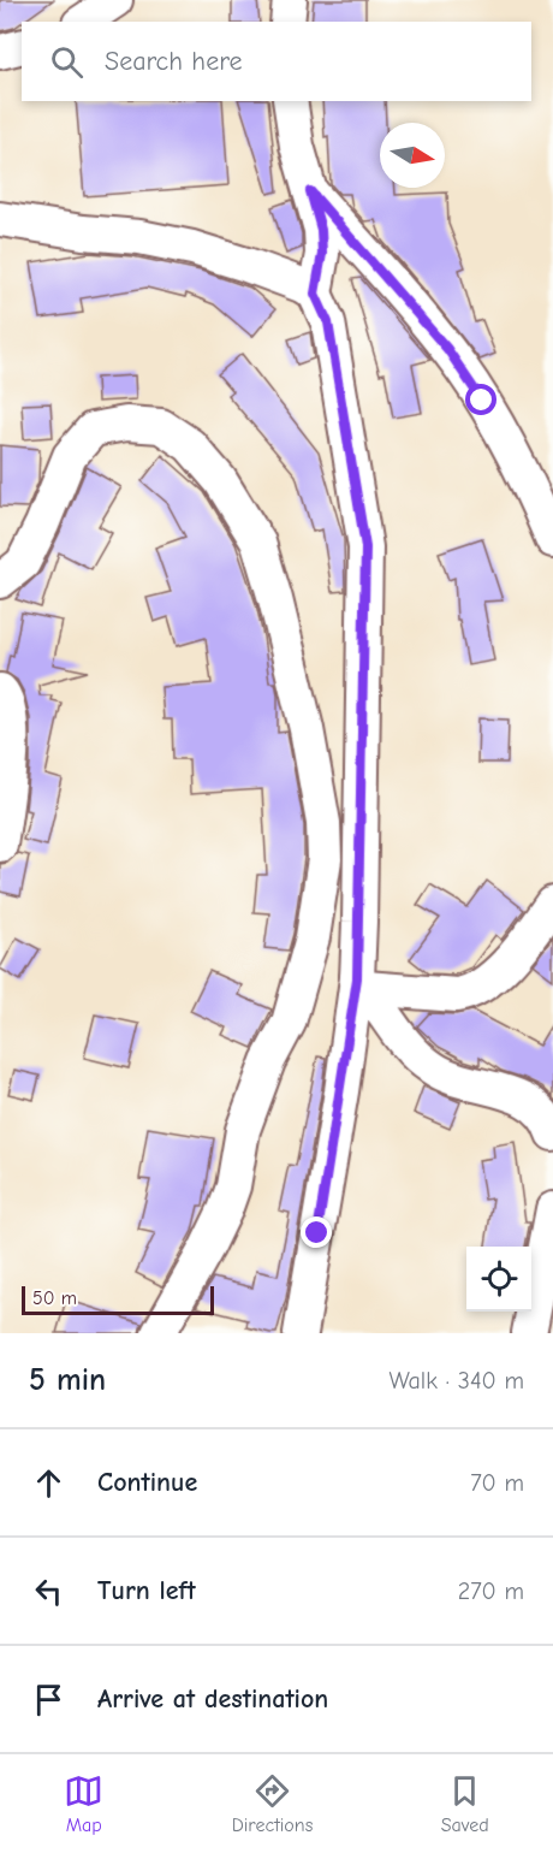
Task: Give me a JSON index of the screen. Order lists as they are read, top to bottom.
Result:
{
  "scale_bar": "50 m",
  "north": "right",
  "page": {
    "search": "Search here",
    "scale": "50 m",
    "heading": ["5 min", "Walk · 340 m"],
    "list": [
      ["Continue", "70 m"],
      ["Turn left", "270 m"],
      "Arrive at destination"
    ],
    "nav": ["Map", "Directions", "Saved"]
  }
}
